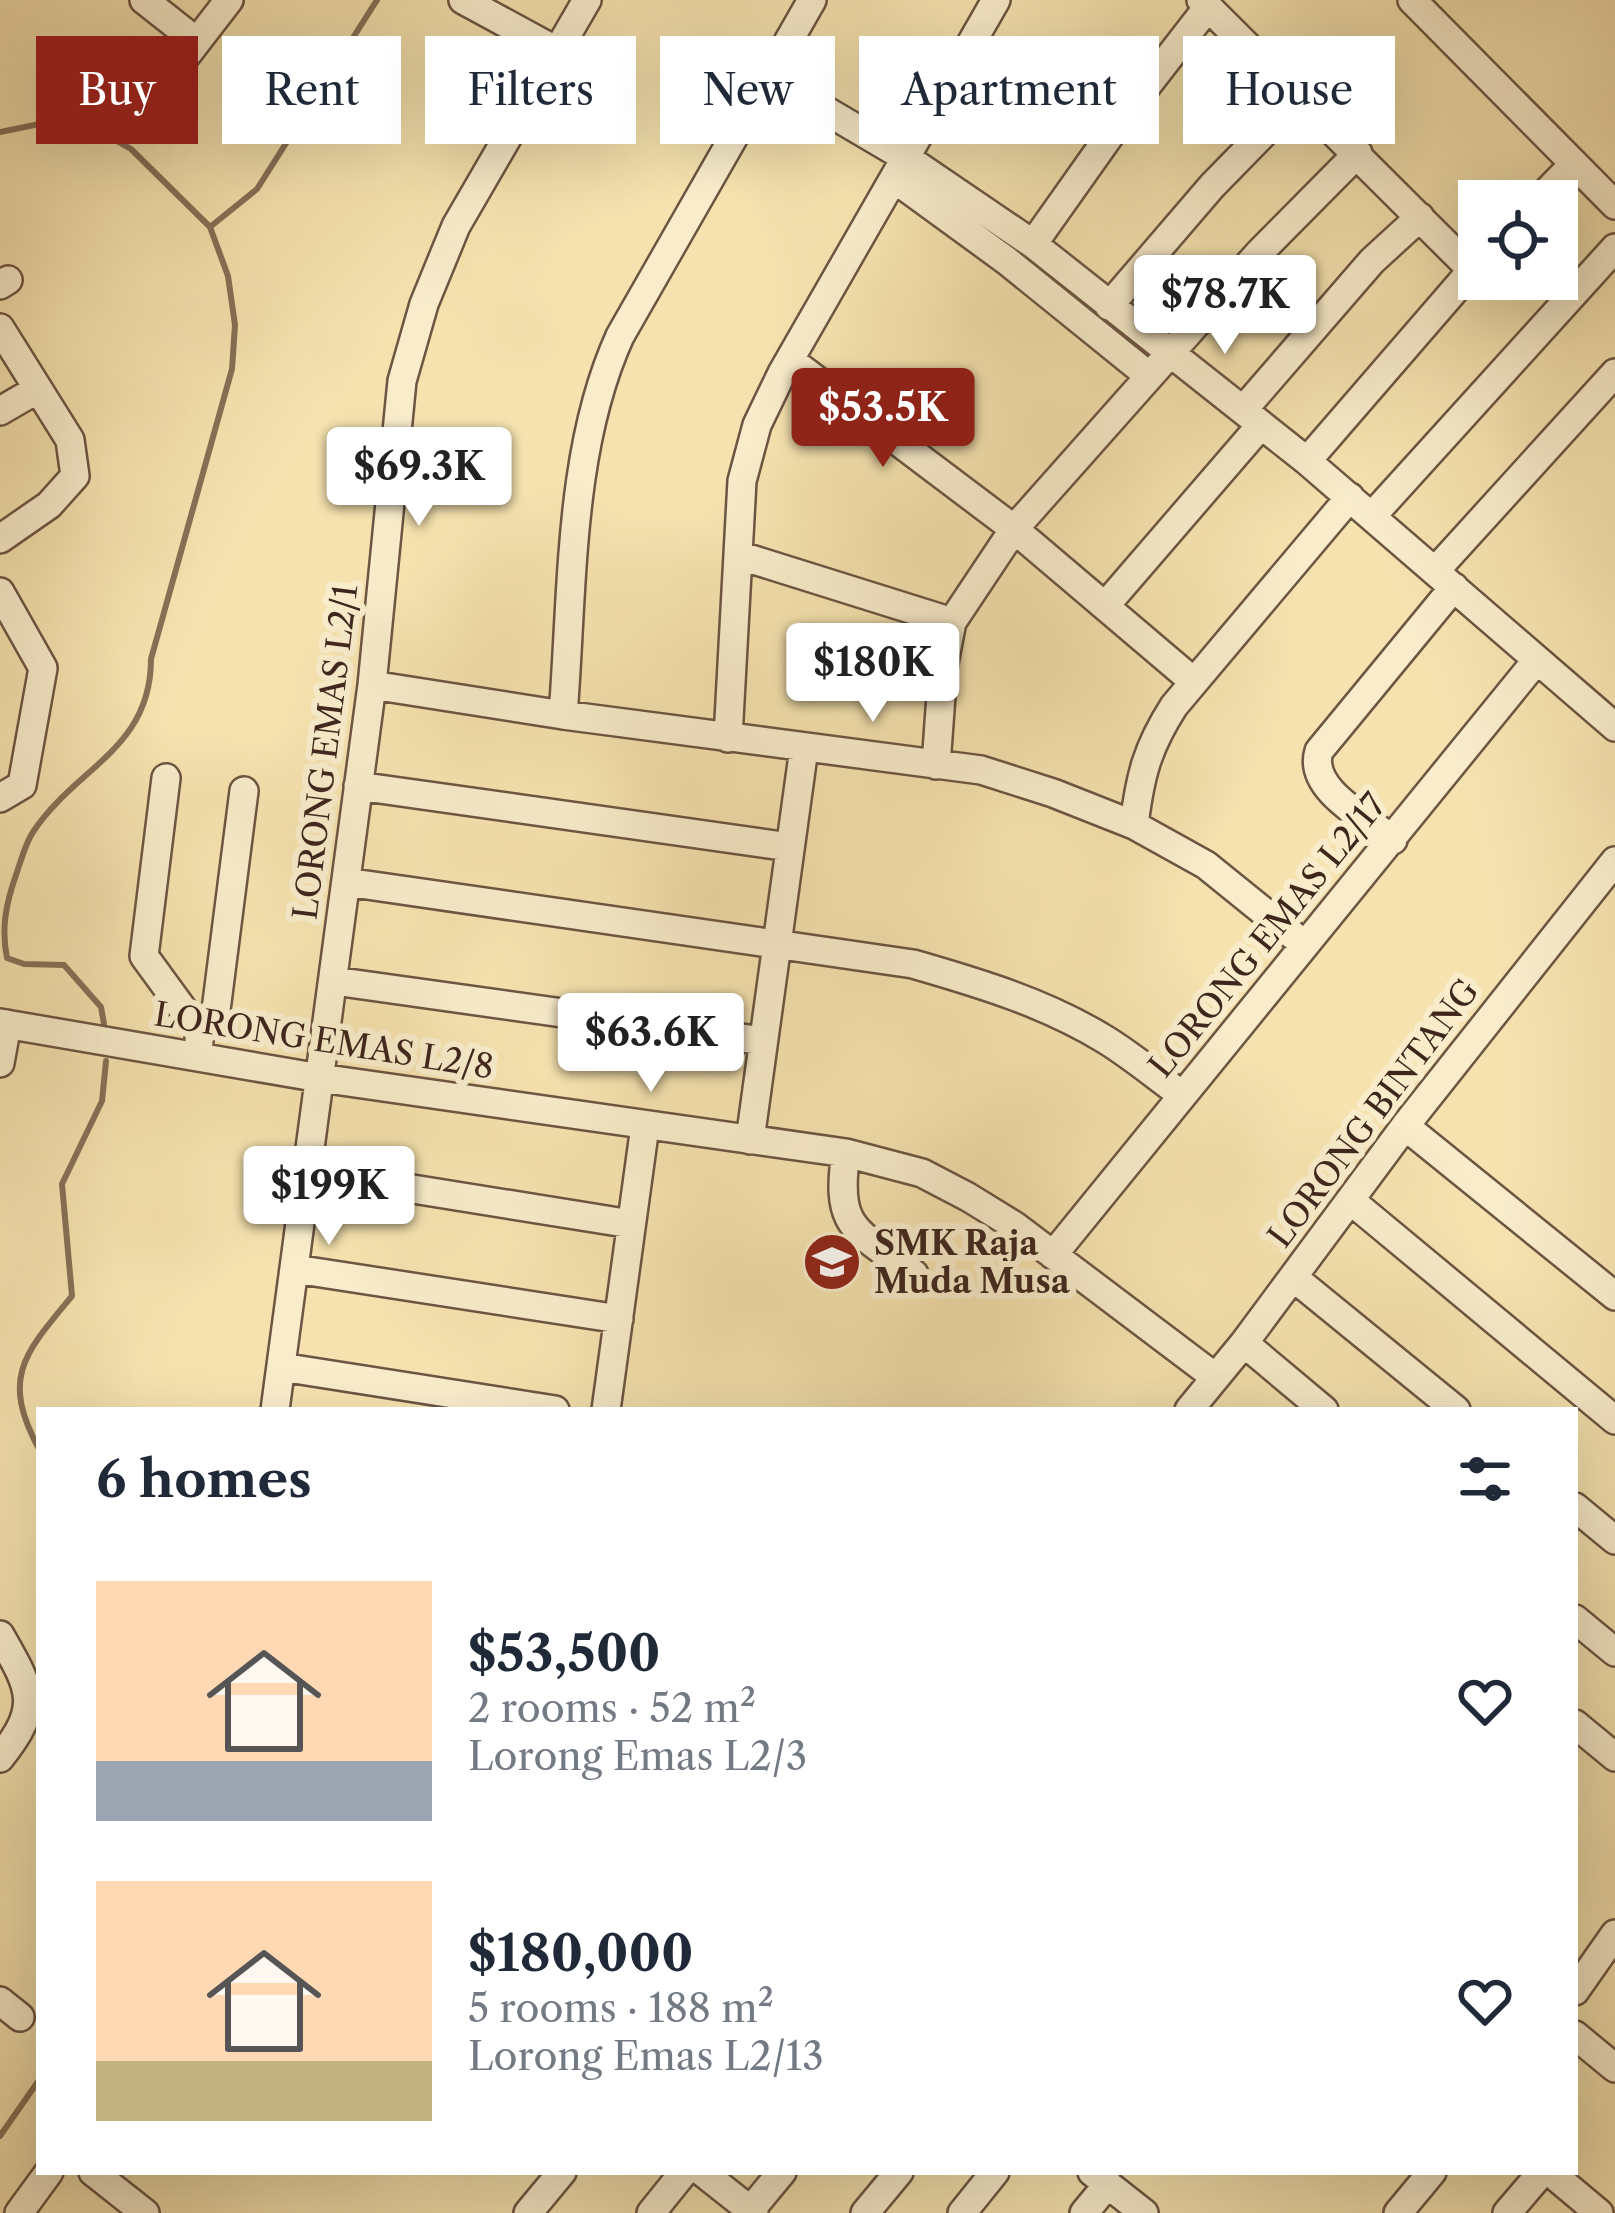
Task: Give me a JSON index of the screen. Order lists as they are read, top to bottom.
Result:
{
  "streets": {
    "street": [
      "LORONG EMAS L2/1",
      "LORONG EMAS L2/17",
      "LORONG EMAS L2/8",
      "LORONG BINTANG"
    ]
  },
  "crossings": [
    ["LORONG EMAS L2/1", "LORONG EMAS L2/8"],
    ["LORONG EMAS L2/17", "LORONG EMAS L2/8"],
    ["LORONG EMAS L2/8", "LORONG BINTANG"]
  ],
  "places": {
    "school or university": ["SMK Raja Muda Musa"]
  },
  "page": {
    "chip": [
      "Buy",
      "Rent",
      "Filters",
      "New",
      "Apartment",
      "House"
    ],
    "price": [
      "$78.7K",
      "$53.5K",
      "$69.3K",
      "$180K",
      "$63.6K",
      "$199K"
    ],
    "heading": "6 homes",
    "list": [
      {
        "name": "$53,500",
        "note": "2 rooms · 52 m² · Lorong Emas L2/3"
      },
      {
        "name": "$180,000",
        "note": "5 rooms · 188 m² · Lorong Emas L2/13"
      }
    ]
  }
}
